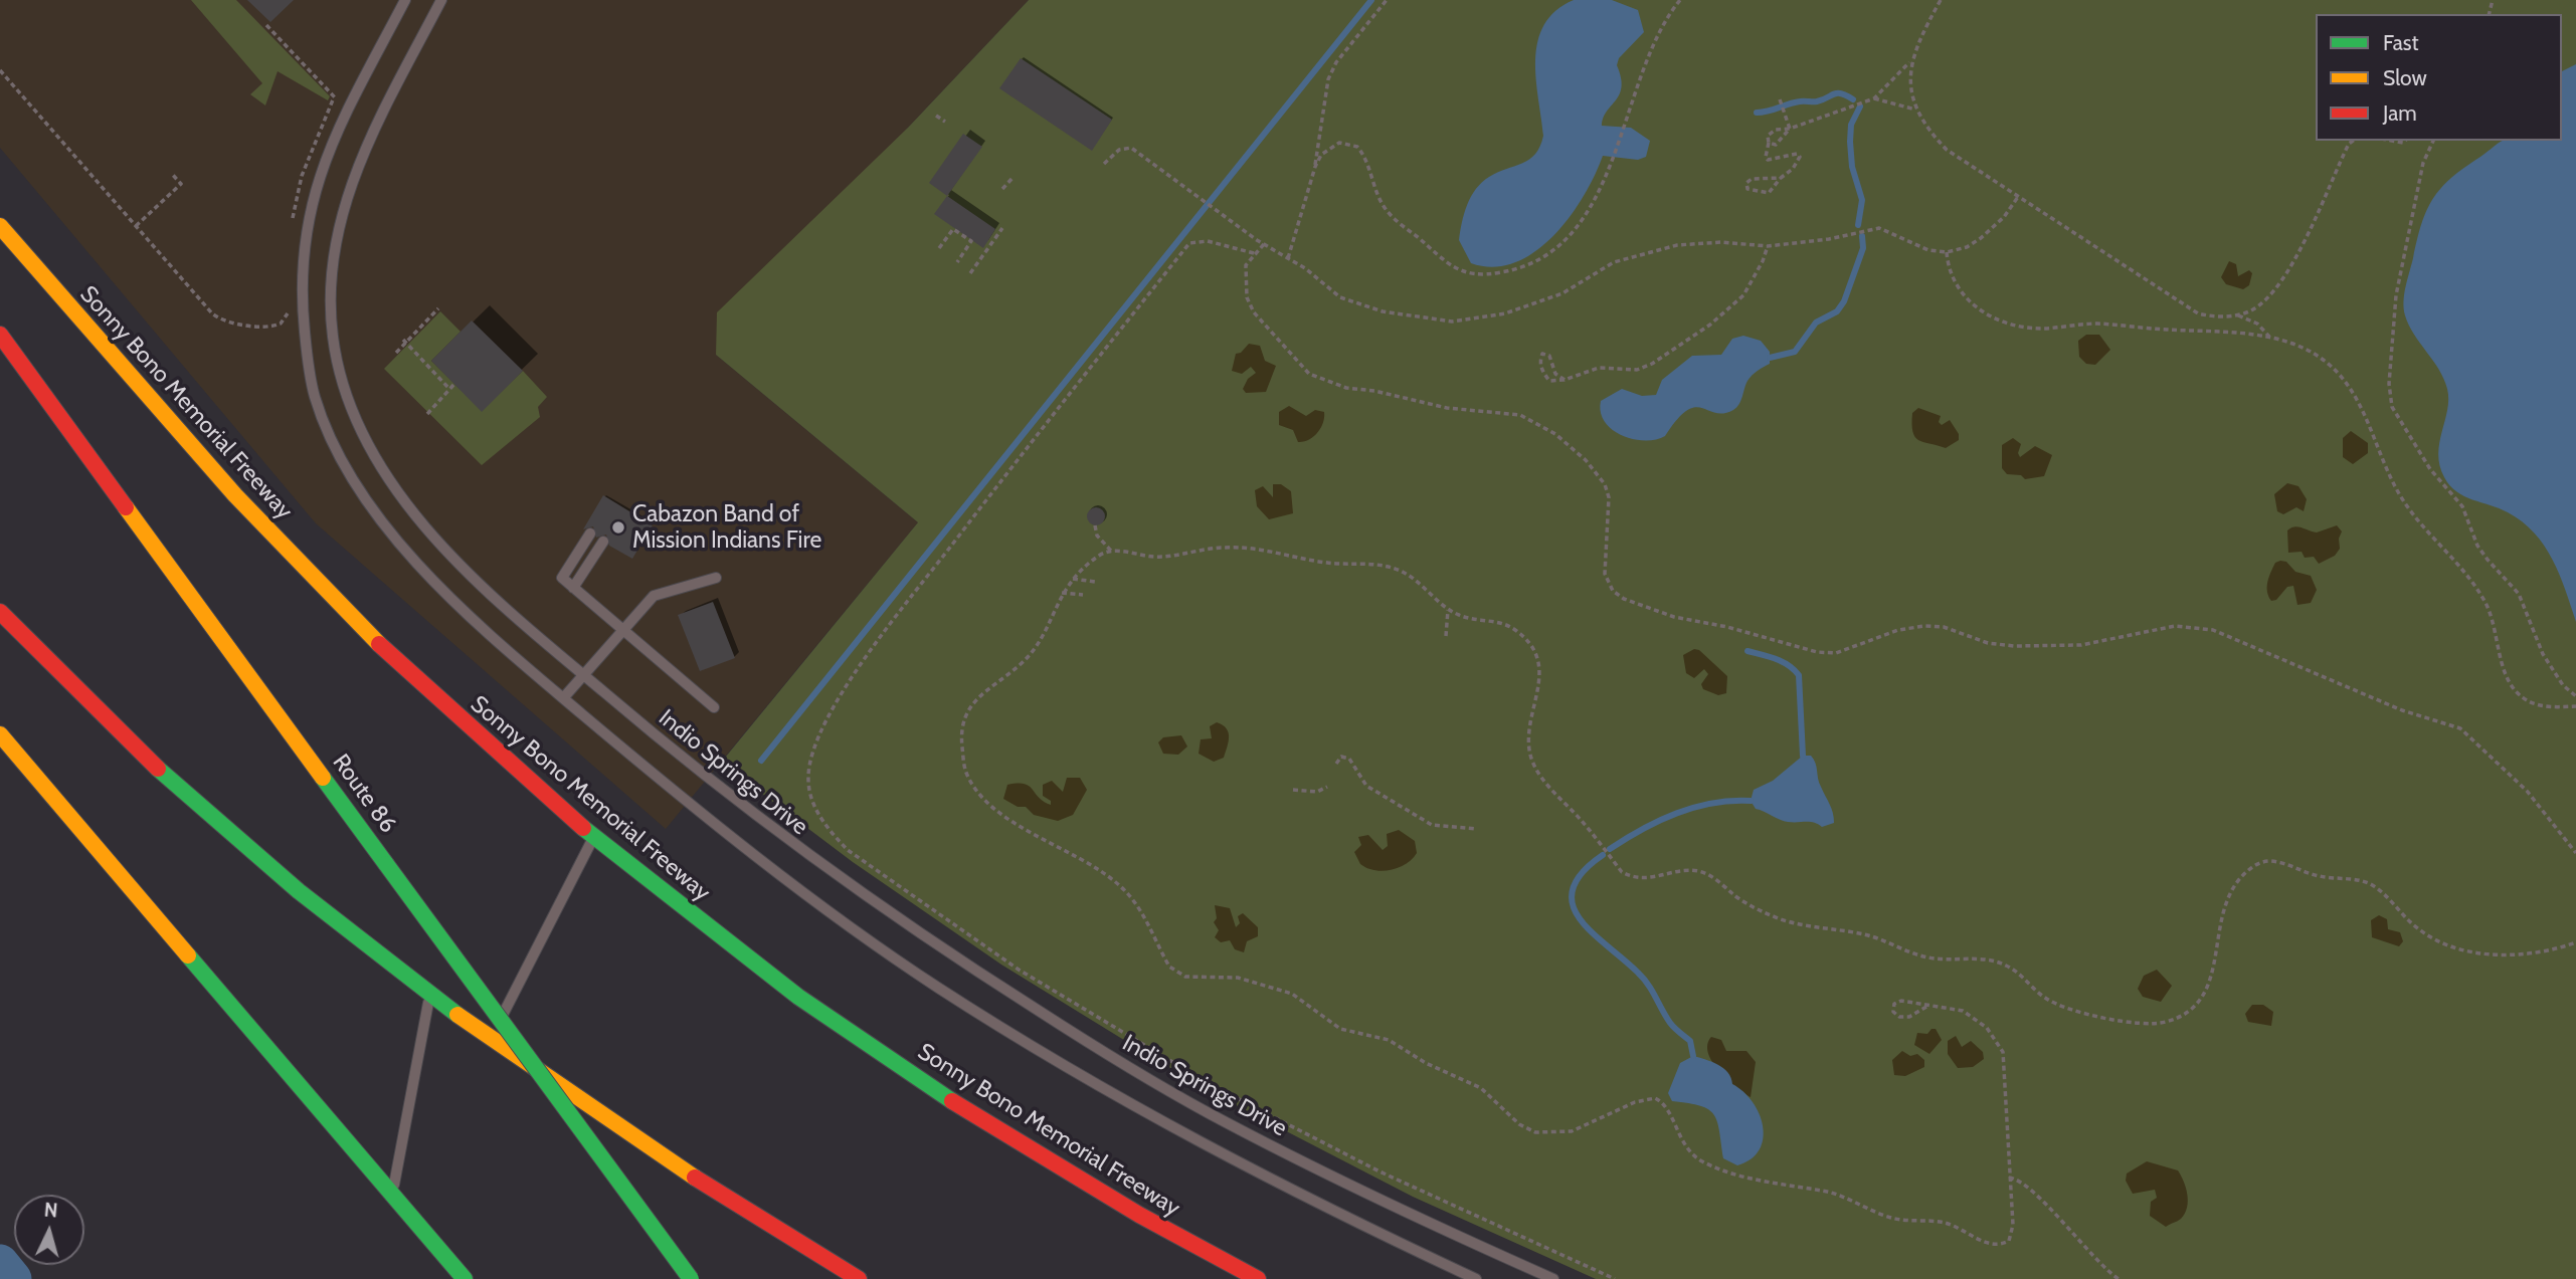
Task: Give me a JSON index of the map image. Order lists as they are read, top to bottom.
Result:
{
  "streets": {
    "highway": ["Sonny Bono Memorial Freeway", "Route 86"],
    "lane": ["Indio Springs Drive"]
  },
  "places": ["Cabazon Band of Mission Indians Fire"],
  "legend": ["Fast", "Slow", "Jam"],
  "north": "top"
}
